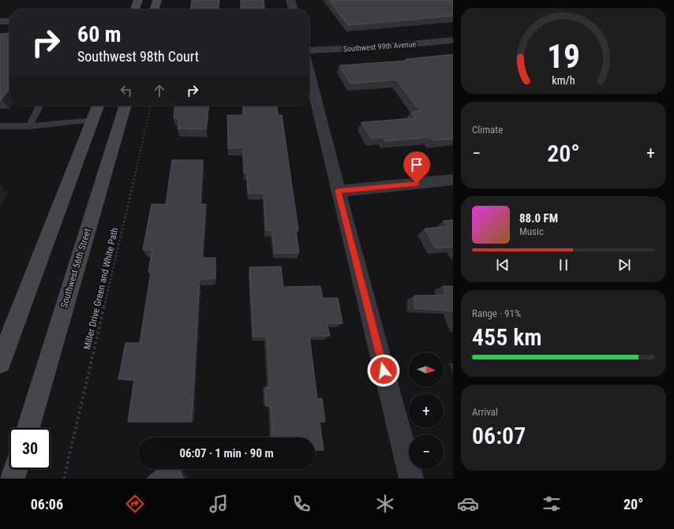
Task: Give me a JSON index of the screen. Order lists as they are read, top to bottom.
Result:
{
  "streets": {
    "main road": ["Southwest 56th Street"],
    "street": ["Southwest 99th Avenue"],
    "path": ["Miller Drive Green and White Path"]
  },
  "north": "right",
  "page": {
    "turn": ["60 m", "Southwest 98th Court"],
    "tile": [
      "Climate",
      ["Range · 91%", "455 km"],
      ["Arrival", "06:07"]
    ],
    "heat": ["−", "20°", "+"],
    "song": ["88.0 FM", "Music"],
    "map_buttons": ["+", "−"],
    "limit": "30",
    "trip": "06:07 · 1 min · 90 m",
    "tabs": ["06:06", "20°"],
    "gauge": ["19", "km/h"]
  }
}
